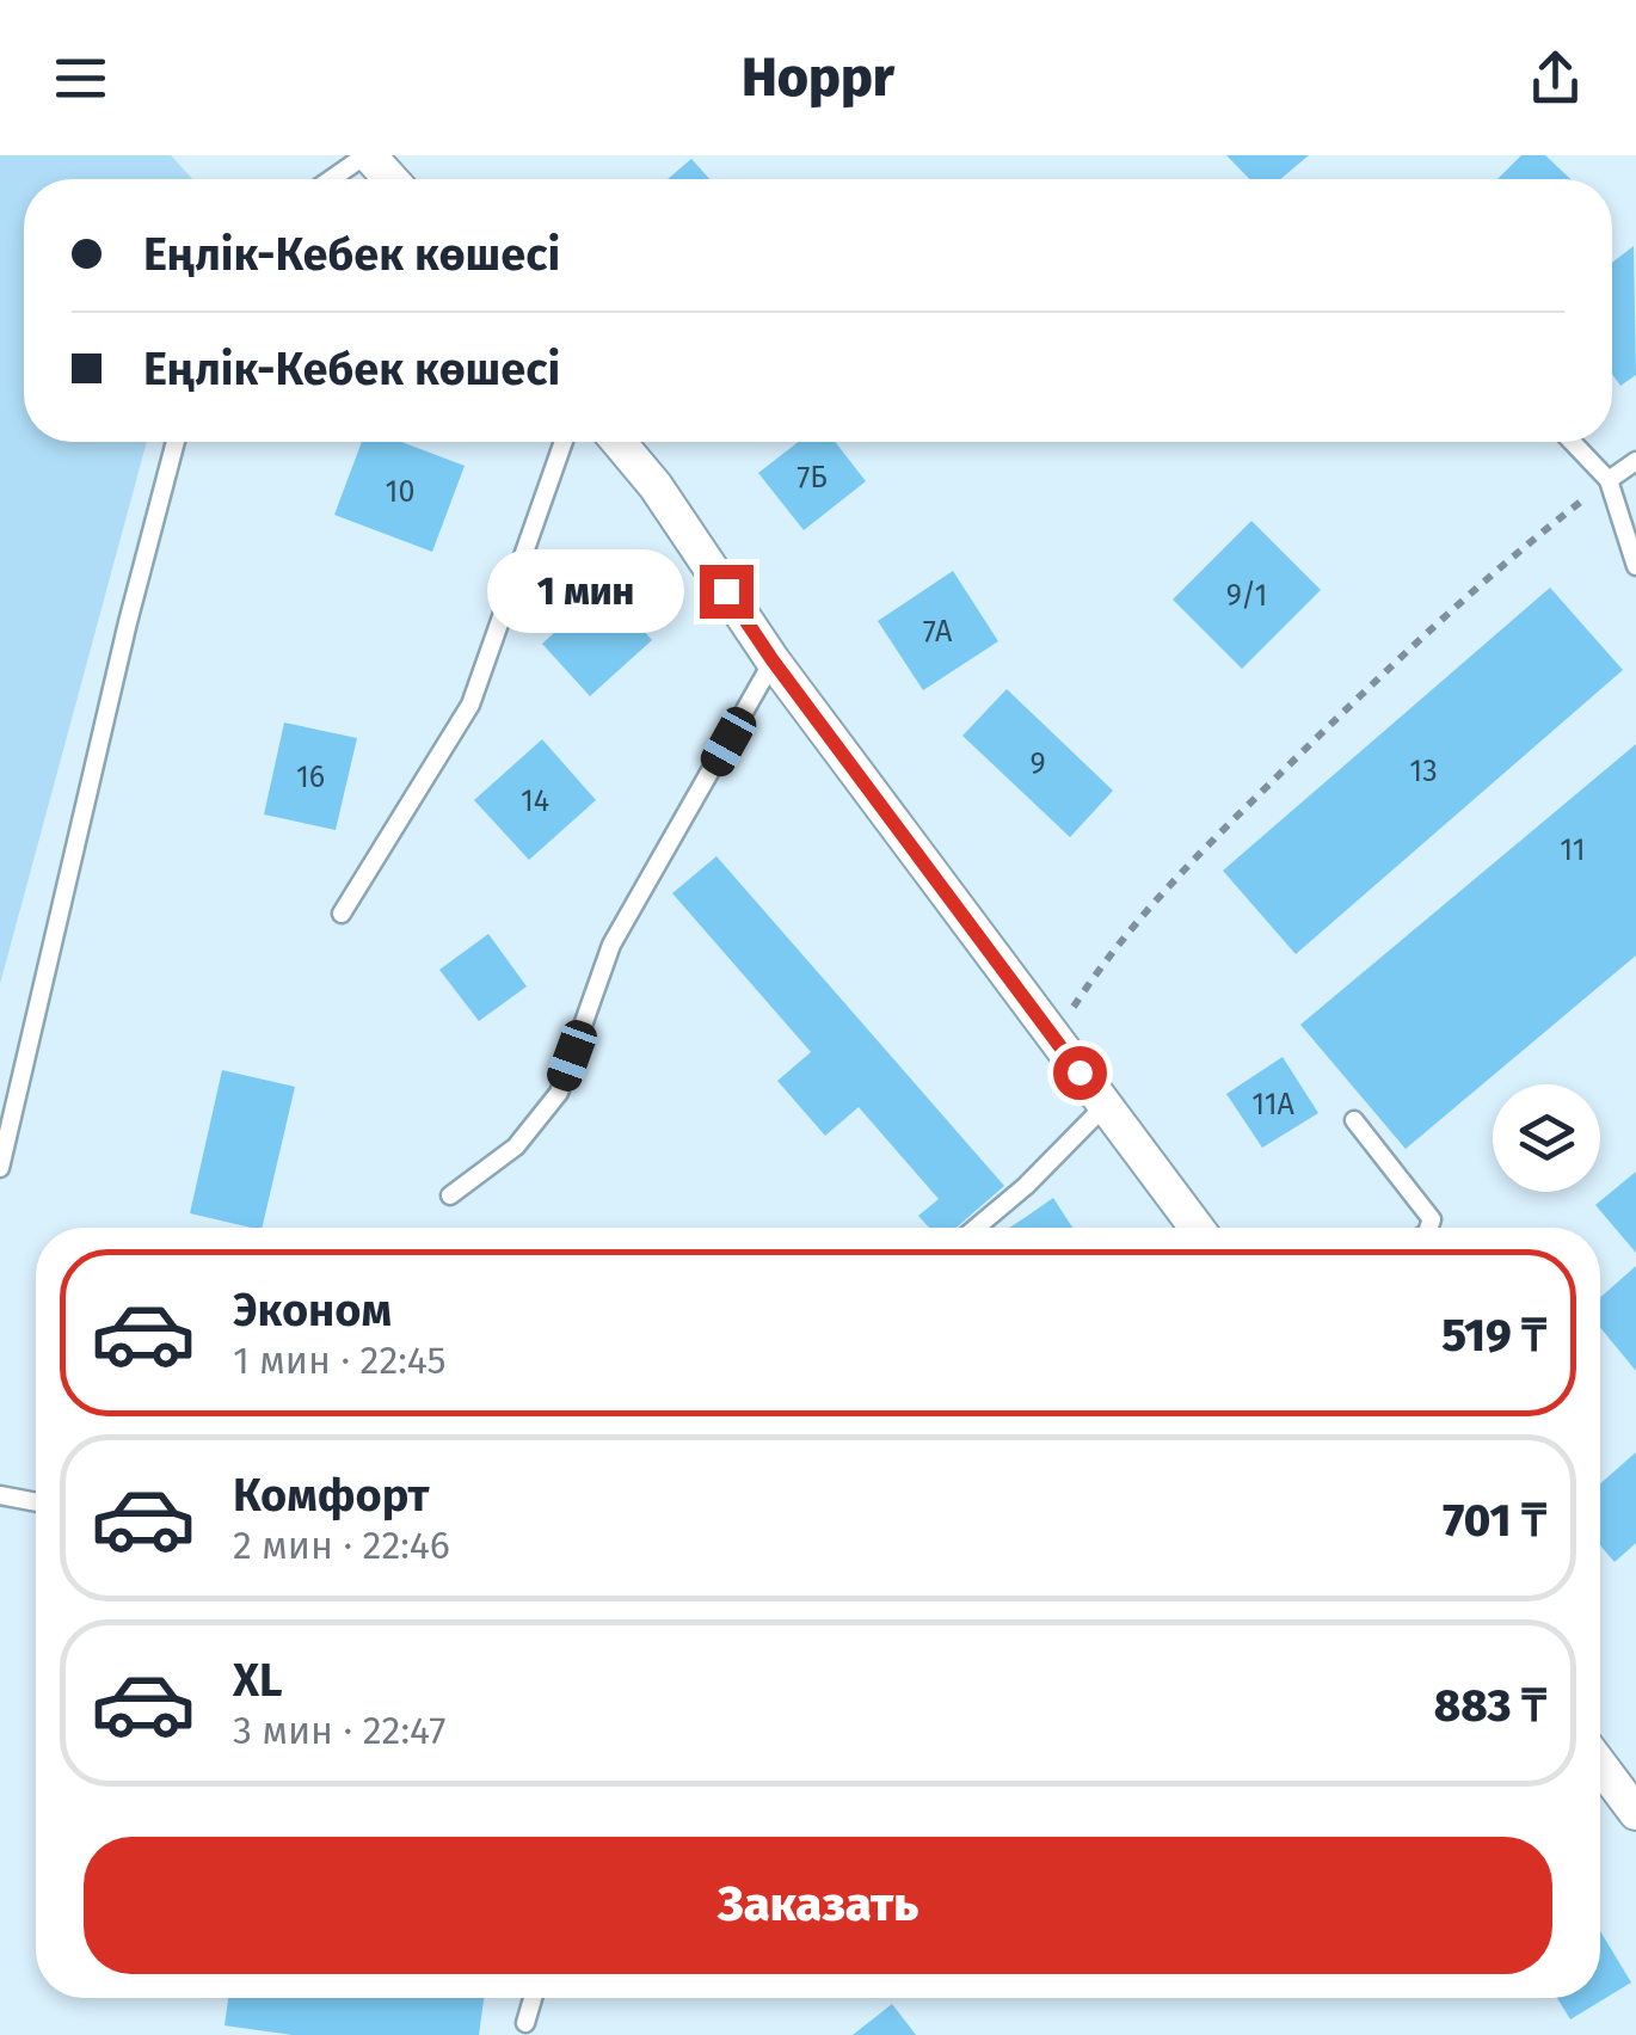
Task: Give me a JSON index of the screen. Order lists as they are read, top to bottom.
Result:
{
  "house_numbers": [
    "7Б",
    "10",
    "9/1",
    "7А",
    "9",
    "13",
    "16",
    "14",
    "11",
    "11А"
  ],
  "page": {
    "header": "Hoppr",
    "banner": ["Еңлік-Кебек көшесі", "Еңлік-Кебек көшесі"],
    "bubble": "1 мин",
    "list": [
      {
        "name": "Эконом",
        "note": "1 мин · 22:45",
        "value": "519 ₸"
      },
      {
        "name": "Комфорт",
        "note": "2 мин · 22:46",
        "value": "701 ₸"
      },
      {
        "name": "XL",
        "note": "3 мин · 22:47",
        "value": "883 ₸"
      }
    ],
    "buttons": "Заказать"
  }
}
